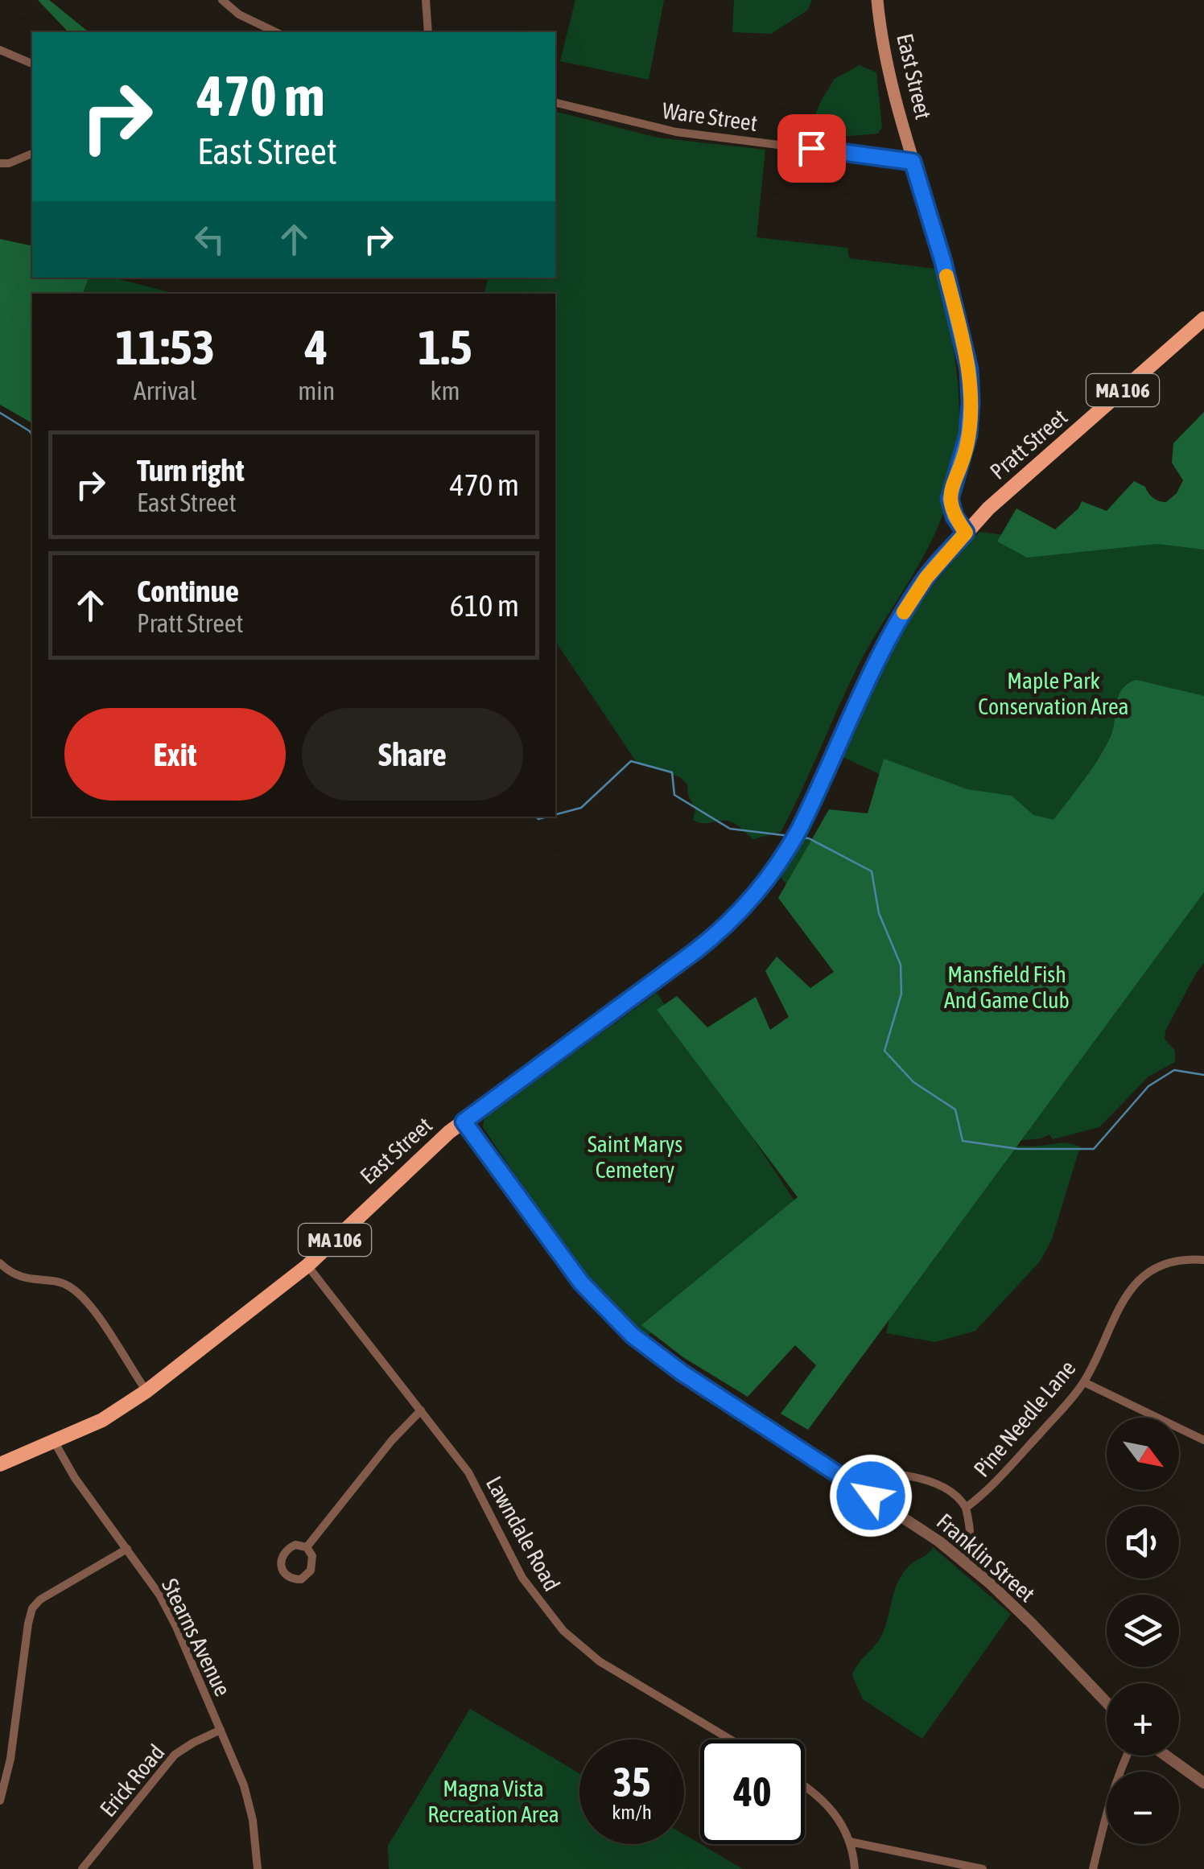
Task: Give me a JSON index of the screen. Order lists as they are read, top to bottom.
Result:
{
  "streets": {
    "main road": ["East Street", "MA 106", "Pratt Street"],
    "street": [
      "Ware Street",
      "Pine Needle Lane",
      "Lawndale Road",
      "Franklin Street",
      "Stearns Avenue",
      "Erick Road"
    ]
  },
  "crossings": [
    ["East Street", "Ware Street"],
    ["East Street", "Pratt Street"],
    ["East Street", "Lawndale Road"],
    ["East Street", "Franklin Street"],
    ["East Street", "Stearns Avenue"],
    ["Pine Needle Lane", "Franklin Street"],
    ["Stearns Avenue", "Erick Road"]
  ],
  "parks": [
    "Maple Park Conservation Area",
    "Mansfield Fish And Game Club",
    "Saint Marys Cemetery",
    "Magna Vista Recreation Area"
  ],
  "north": "bottom right",
  "page": {
    "turn": ["470 m", "East Street"],
    "eta": [
      "11:53",
      "Arrival",
      "4",
      "min",
      "1.5",
      "km"
    ],
    "list": [
      {
        "name": "Turn right",
        "note": "East Street",
        "value": "470 m"
      },
      {
        "name": "Continue",
        "note": "Pratt Street",
        "value": "610 m"
      }
    ],
    "buttons": ["Exit", "Share"],
    "map_buttons": ["+", "−"],
    "speed": "35 km/h",
    "limit": "40"
  }
}
